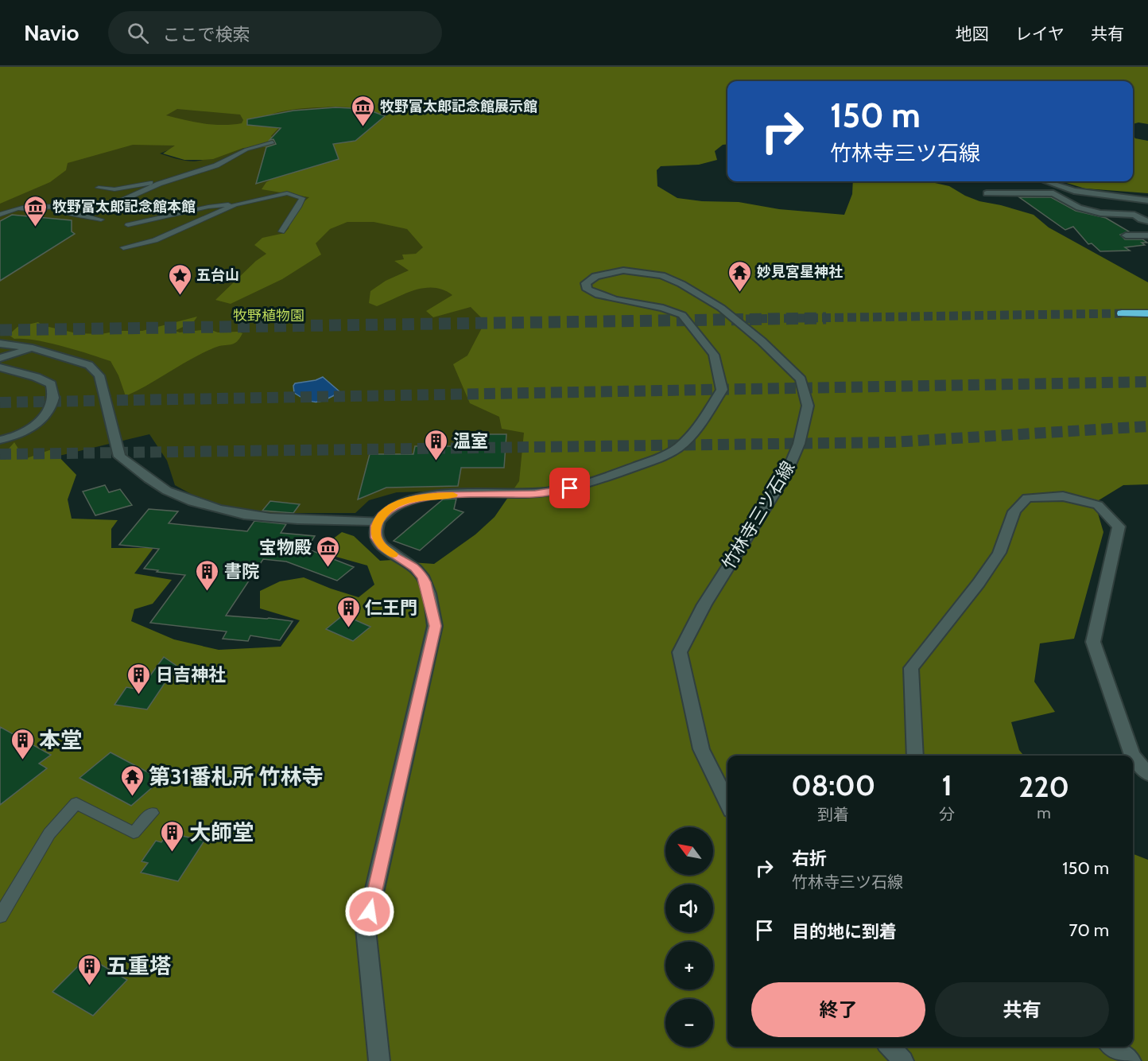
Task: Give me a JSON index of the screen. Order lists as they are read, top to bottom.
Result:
{
  "streets": {
    "main road": ["竹林寺三ツ石線"]
  },
  "parks": ["牧野植物園"],
  "places": {
    "museum": ["牧野富太郎記念館展示館", "牧野富太郎記念館本館", "宝物殿"],
    "temple": ["妙見宮星神社", "第31番札所 竹林寺"],
    "place": ["五台山"],
    "building": [
      "温室",
      "書院",
      "仁王門",
      "日吉神社",
      "本堂",
      "大師堂",
      "五重塔"
    ]
  },
  "north": "top left",
  "page": {
    "header": "Navio",
    "search": "ここで検索",
    "nav": ["地図", "レイヤ", "共有"],
    "turn": ["150 m", "竹林寺三ツ石線"],
    "eta": [
      "08:00",
      "到着",
      "1",
      "分",
      "220",
      "m"
    ],
    "map_buttons": ["+", "−"],
    "list": [
      {
        "name": "右折",
        "note": "竹林寺三ツ石線",
        "value": "150 m"
      },
      {
        "name": "目的地に到着",
        "value": "70 m"
      }
    ],
    "buttons": ["終了", "共有"]
  }
}
